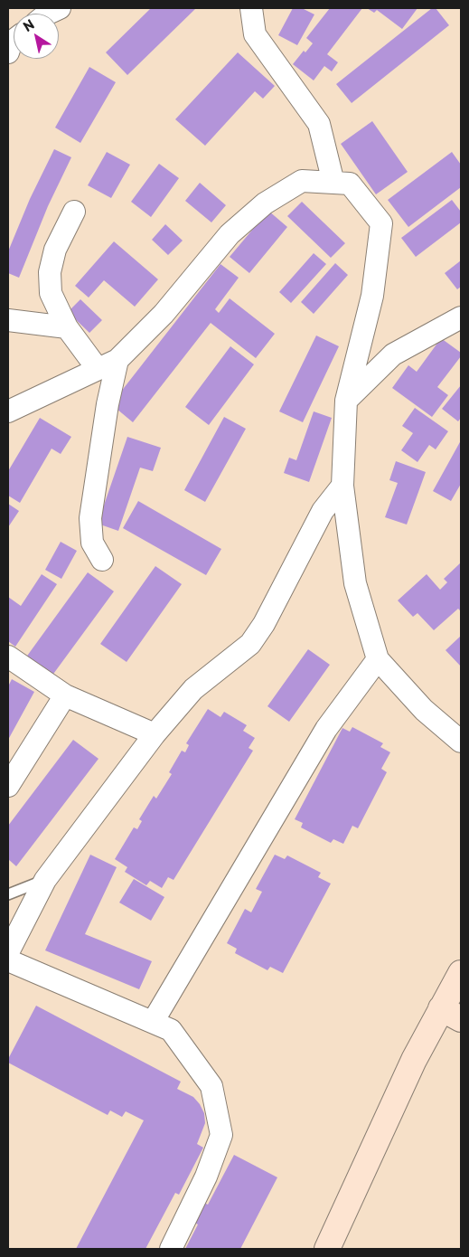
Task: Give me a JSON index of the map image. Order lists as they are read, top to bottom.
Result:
{
  "north": "top left"
}
